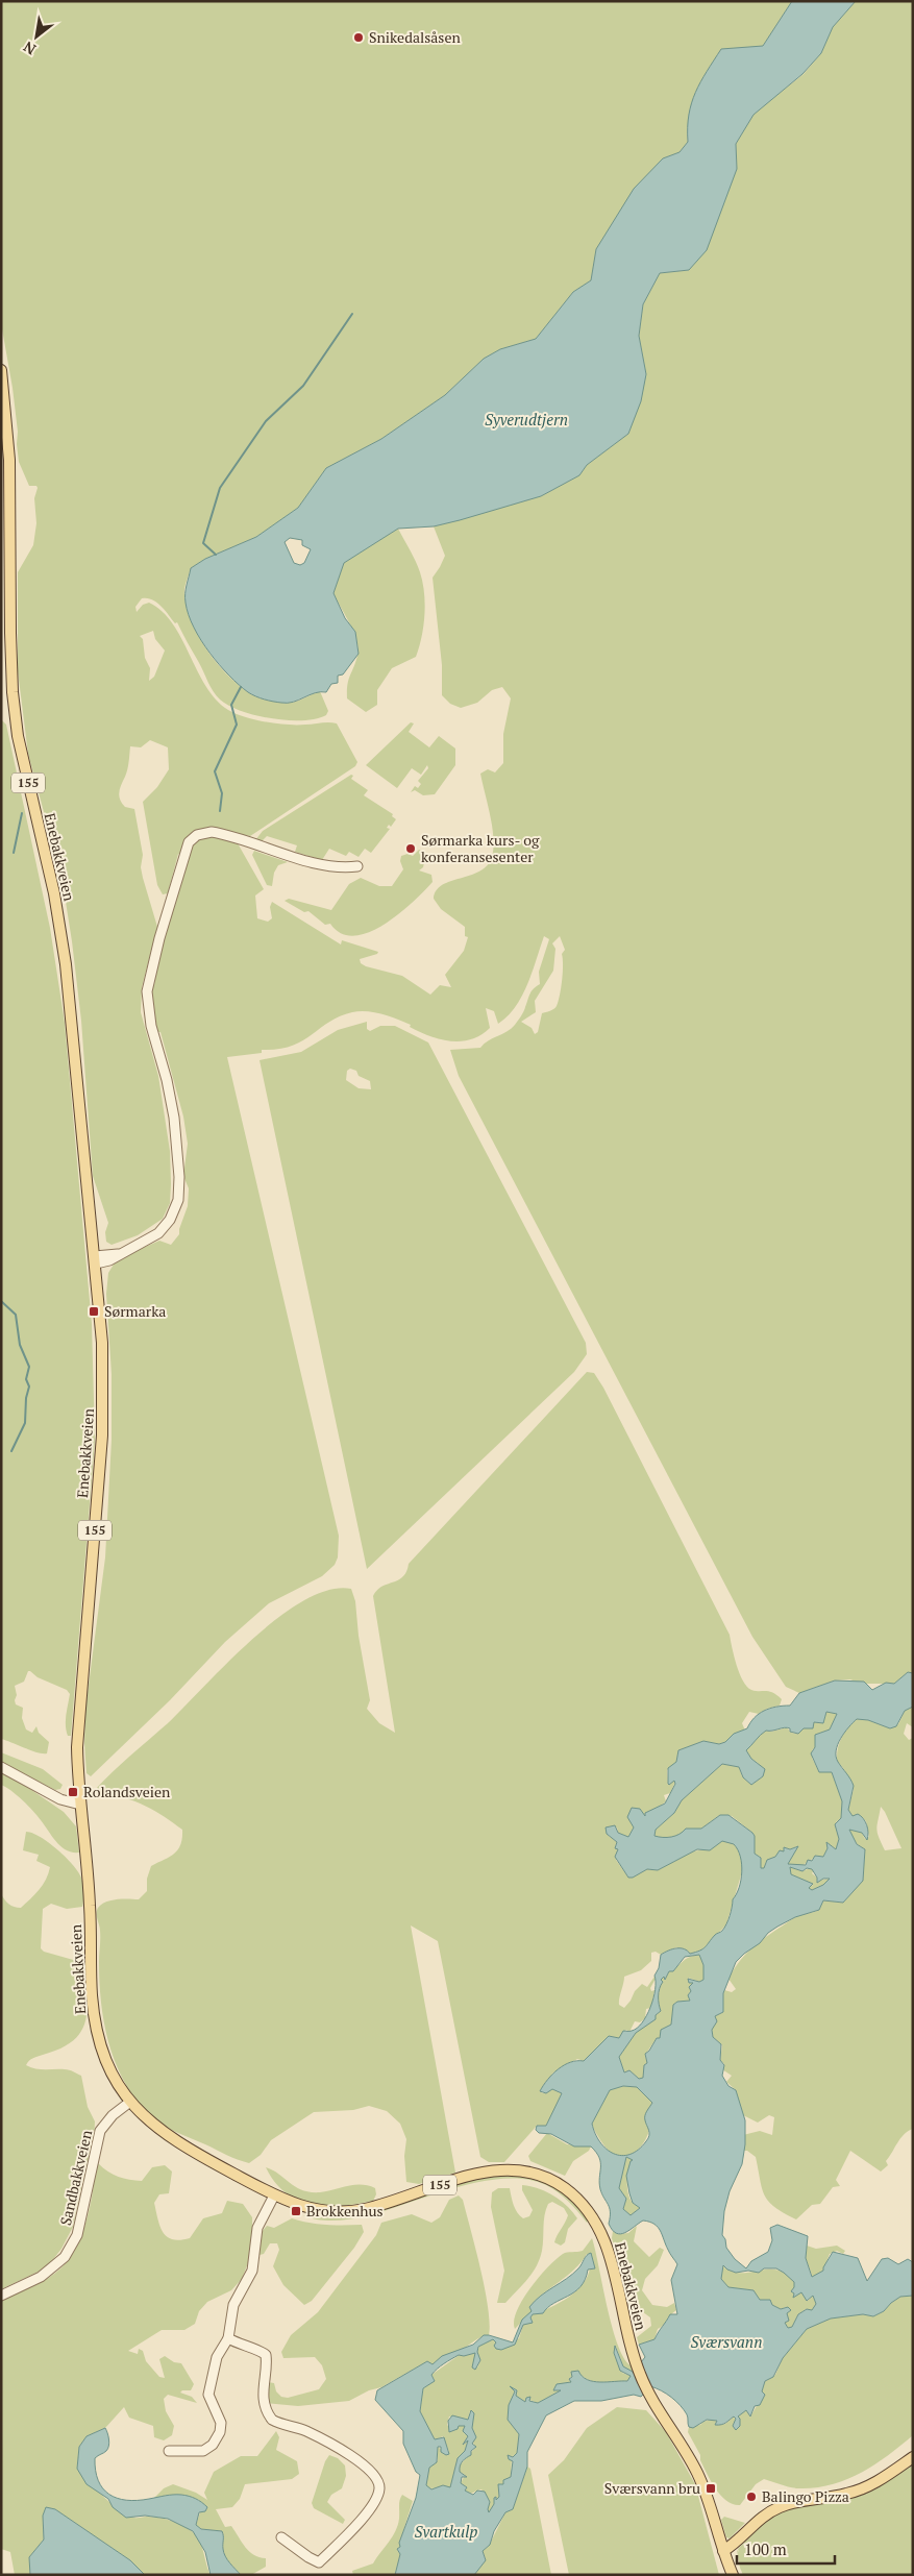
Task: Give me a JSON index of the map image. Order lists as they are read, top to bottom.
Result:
{
  "streets": {
    "main road": ["155", "Enebakkveien"],
    "street": ["Sandbakkveien"]
  },
  "crossings": [
    ["Enebakkveien", "Sandbakkveien"]
  ],
  "water": ["Syverudtjern", "Sværsvann", "Svartkulp"],
  "places": {
    "other": ["Snikedalsåsen", "Sørmarka kurs- og konferansesenter", "Balingo Pizza"],
    "transit": [
      "Sørmarka",
      "Rolandsveien",
      "Brokkenhus",
      "Sværsvann bru"
    ]
  },
  "scale_bar": "100 m",
  "north": "bottom left"
}
